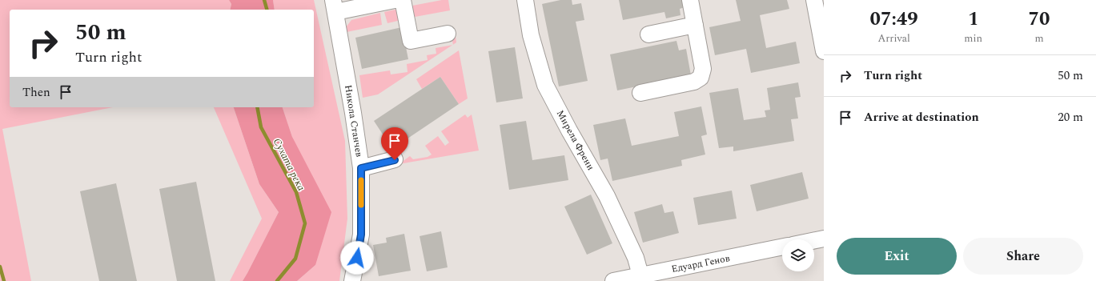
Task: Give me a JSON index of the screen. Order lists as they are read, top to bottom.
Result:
{
  "streets": {
    "street": ["Никола Станчев", "Мирела Френи", "Едуард Генов"]
  },
  "crossings": [
    ["Мирела Френи", "Едуард Генов"]
  ],
  "water": ["Сухата река"],
  "page": {
    "eta": [
      "07:49",
      "Arrival",
      "1",
      "min",
      "70",
      "m"
    ],
    "turn": ["50 m", "Turn right"],
    "list": [
      {
        "name": "Turn right",
        "value": "50 m"
      },
      {
        "name": "Arrive at destination",
        "value": "20 m"
      }
    ],
    "then": "Then",
    "buttons": ["Exit", "Share"]
  }
}
